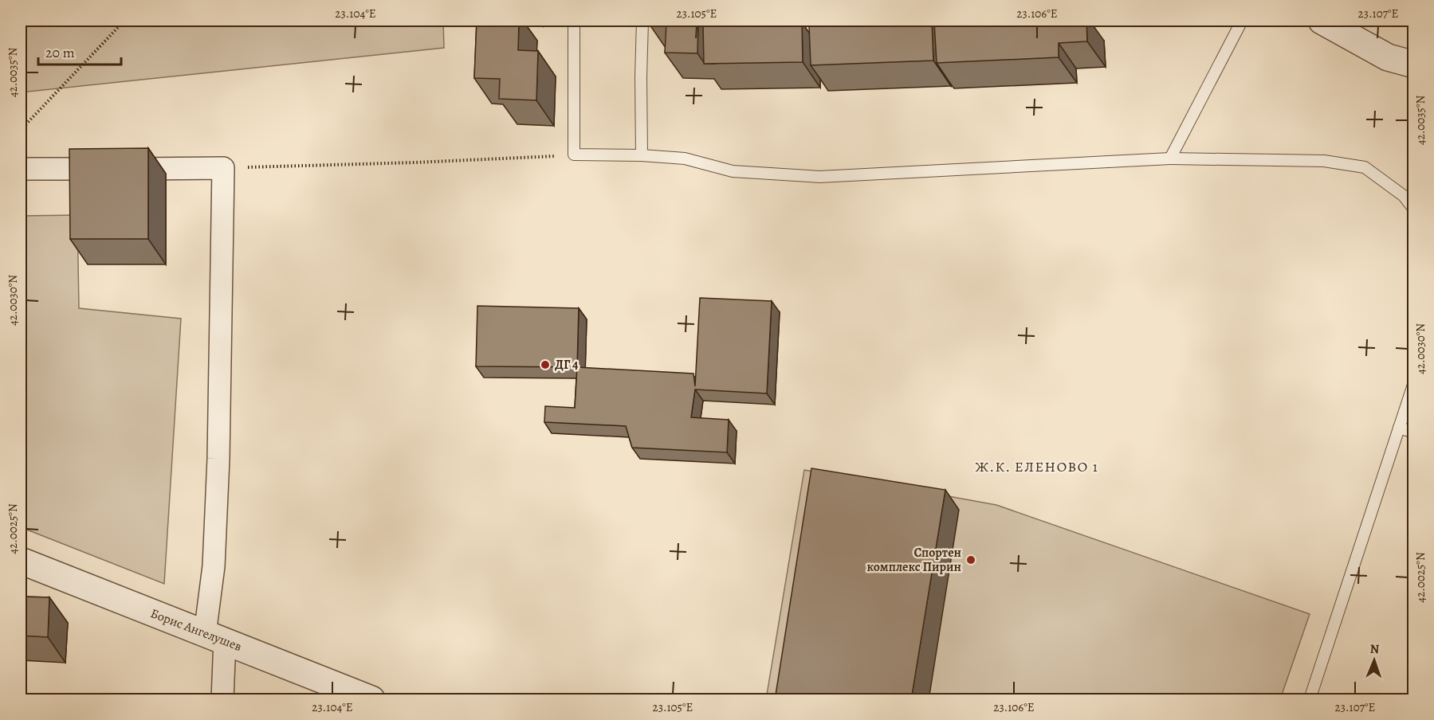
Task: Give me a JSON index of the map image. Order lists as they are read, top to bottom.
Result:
{
  "streets": {
    "street": ["Борис Ангелушев"]
  },
  "districts": ["Ж.К. ЕЛЕНОВО 1"],
  "places": ["ДГ 4", "Спортен комплекс Пирин"],
  "scale_bar": "20 m",
  "north": "top",
  "coordinates": [
    "23.104°E",
    "23.105°E",
    "23.106°E",
    "23.107°E",
    "42.0035°N",
    "42.0030°N",
    "42.0025°N"
  ]
}
